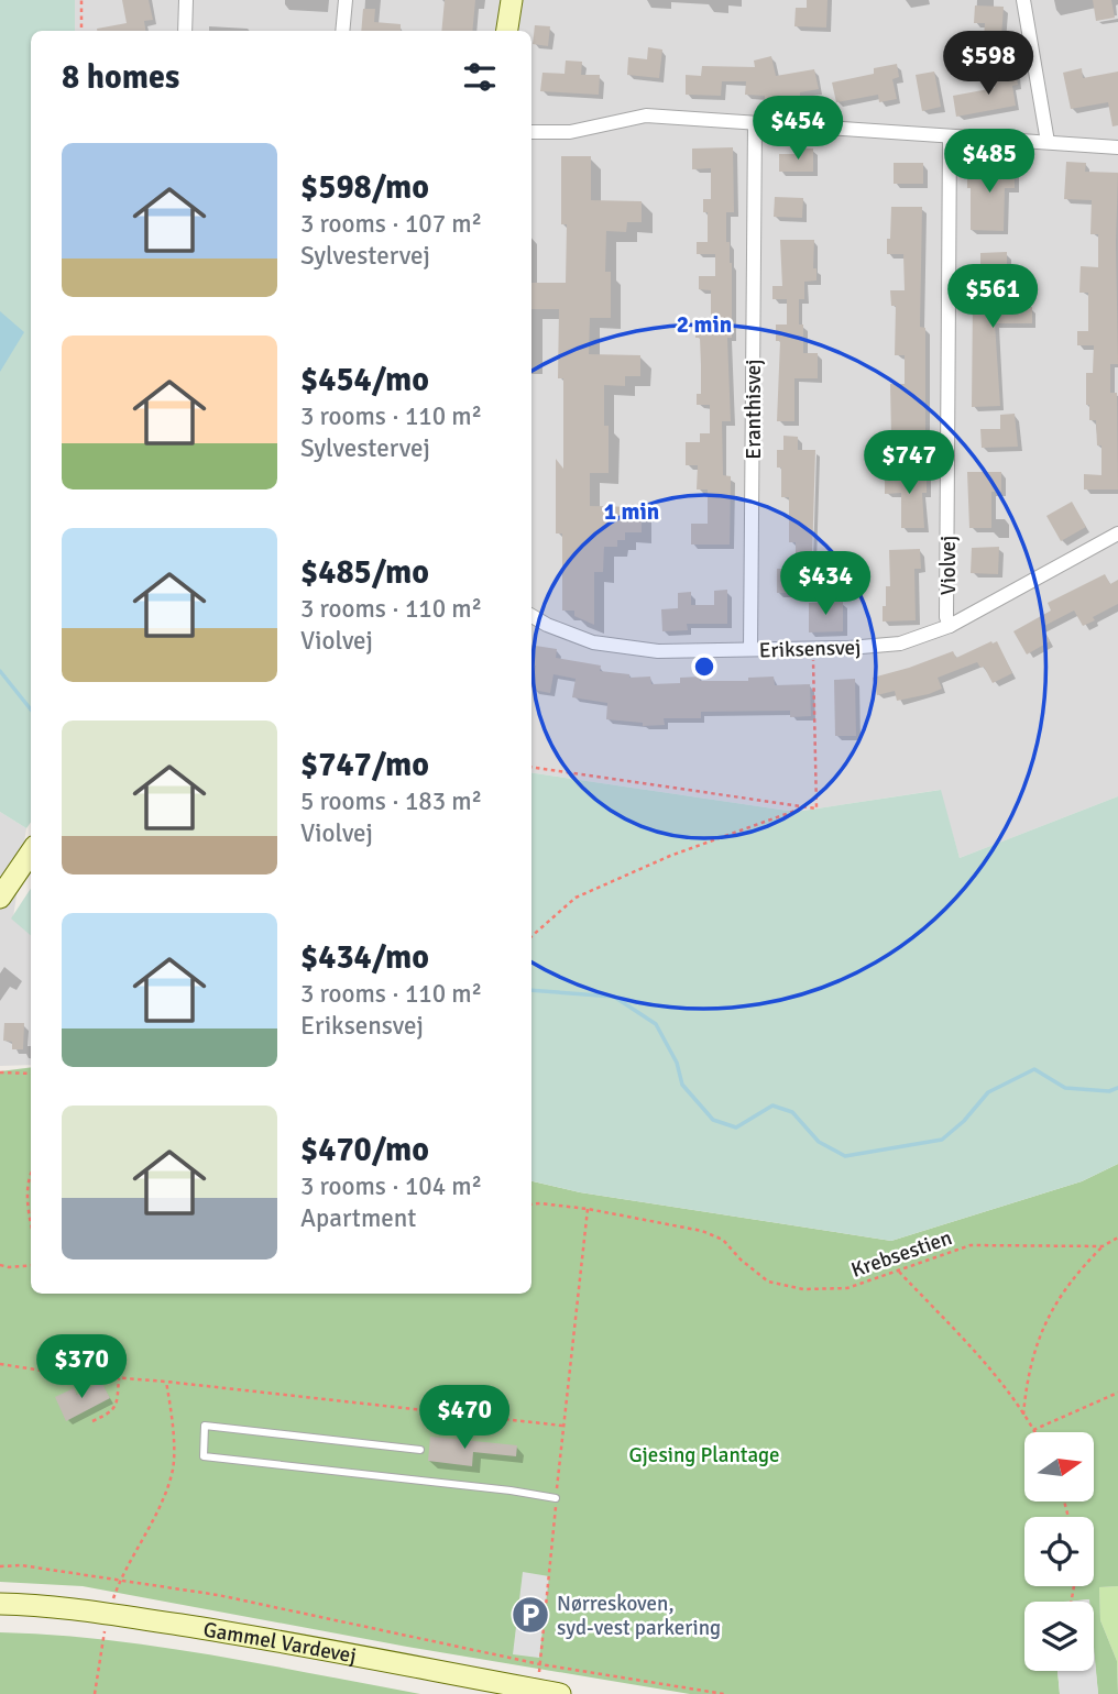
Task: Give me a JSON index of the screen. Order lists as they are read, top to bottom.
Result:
{
  "streets": {
    "street": [
      "Eranthisvej",
      "Violvej",
      "Eriksensvej",
      "Gammel Vardevej"
    ],
    "path": ["Krebsestien"]
  },
  "crossings": [
    ["Eranthisvej", "Eriksensvej"],
    ["Violvej", "Eriksensvej"]
  ],
  "parks": ["Gjesing Plantage"],
  "places": {
    "parking": ["Nørreskoven, syd-vest parkering"]
  },
  "north": "right",
  "page": {
    "price": [
      "$598",
      "$454",
      "$485",
      "$561",
      "$747",
      "$434",
      "$370",
      "$470"
    ],
    "heading": "8 homes",
    "list": [
      {
        "name": "$598/mo",
        "note": "3 rooms · 107 m² · Sylvestervej"
      },
      {
        "name": "$454/mo",
        "note": "3 rooms · 110 m² · Sylvestervej"
      },
      {
        "name": "$485/mo",
        "note": "3 rooms · 110 m² · Violvej"
      },
      {
        "name": "$747/mo",
        "note": "5 rooms · 183 m² · Violvej"
      },
      {
        "name": "$434/mo",
        "note": "3 rooms · 110 m² · Eriksensvej"
      },
      {
        "name": "$470/mo",
        "note": "3 rooms · 104 m² · Apartment"
      }
    ]
  },
  "rings": ["2 min", "1 min"]
}
